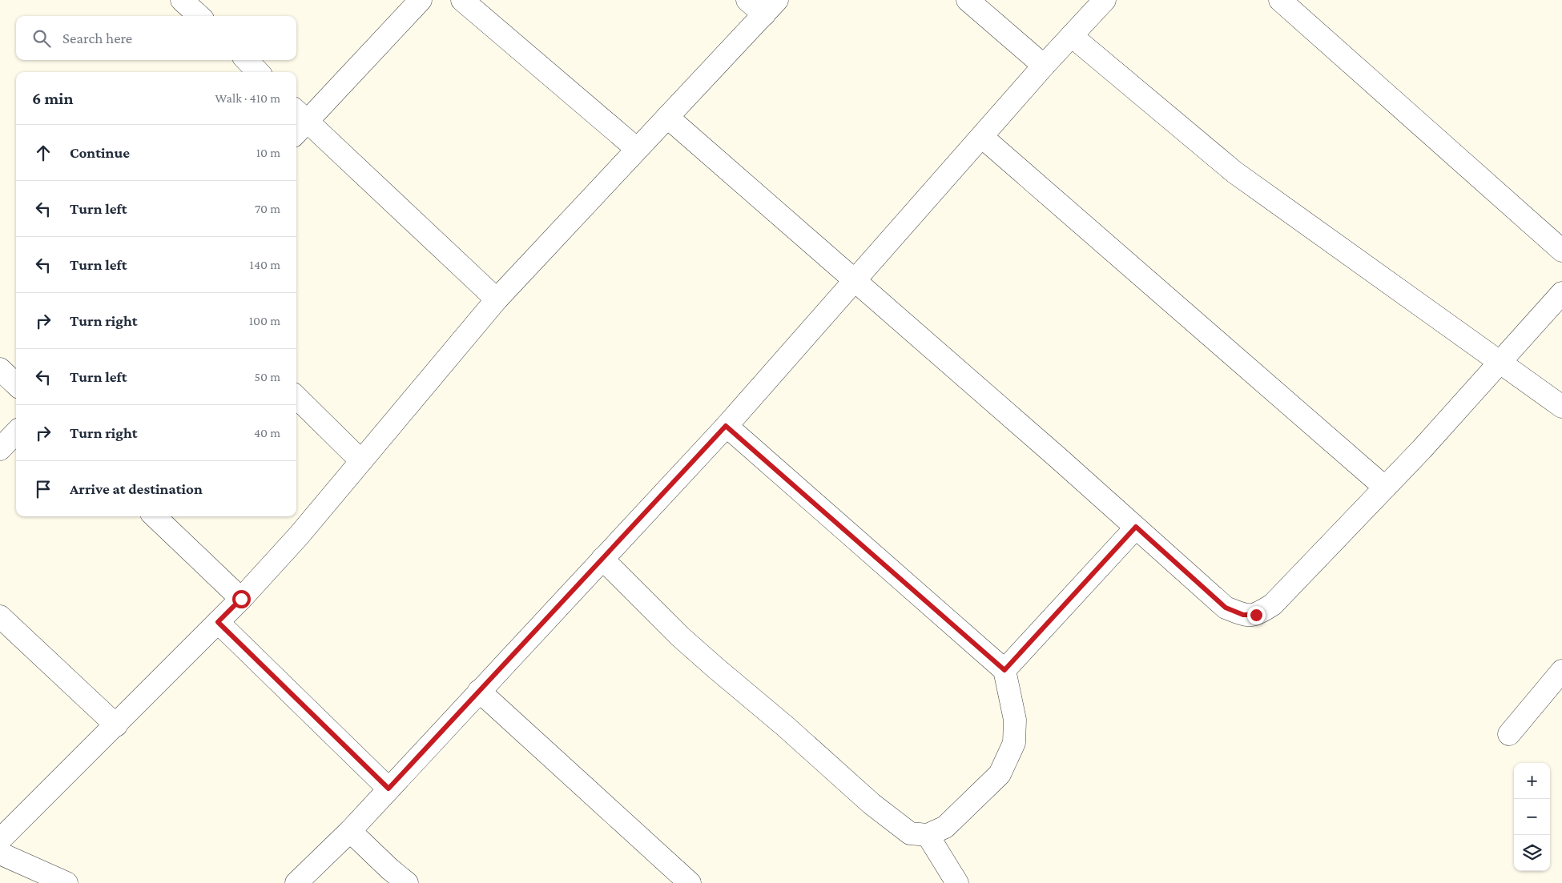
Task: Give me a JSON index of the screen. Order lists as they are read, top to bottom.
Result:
{
  "page": {
    "search": "Search here",
    "heading": ["6 min", "Walk · 410 m"],
    "list": [
      ["Continue", "10 m"],
      ["Turn left", "70 m"],
      ["Turn left", "140 m"],
      ["Turn right", "100 m"],
      ["Turn left", "50 m"],
      ["Turn right", "40 m"],
      "Arrive at destination"
    ],
    "map_buttons": ["+", "−"]
  }
}
